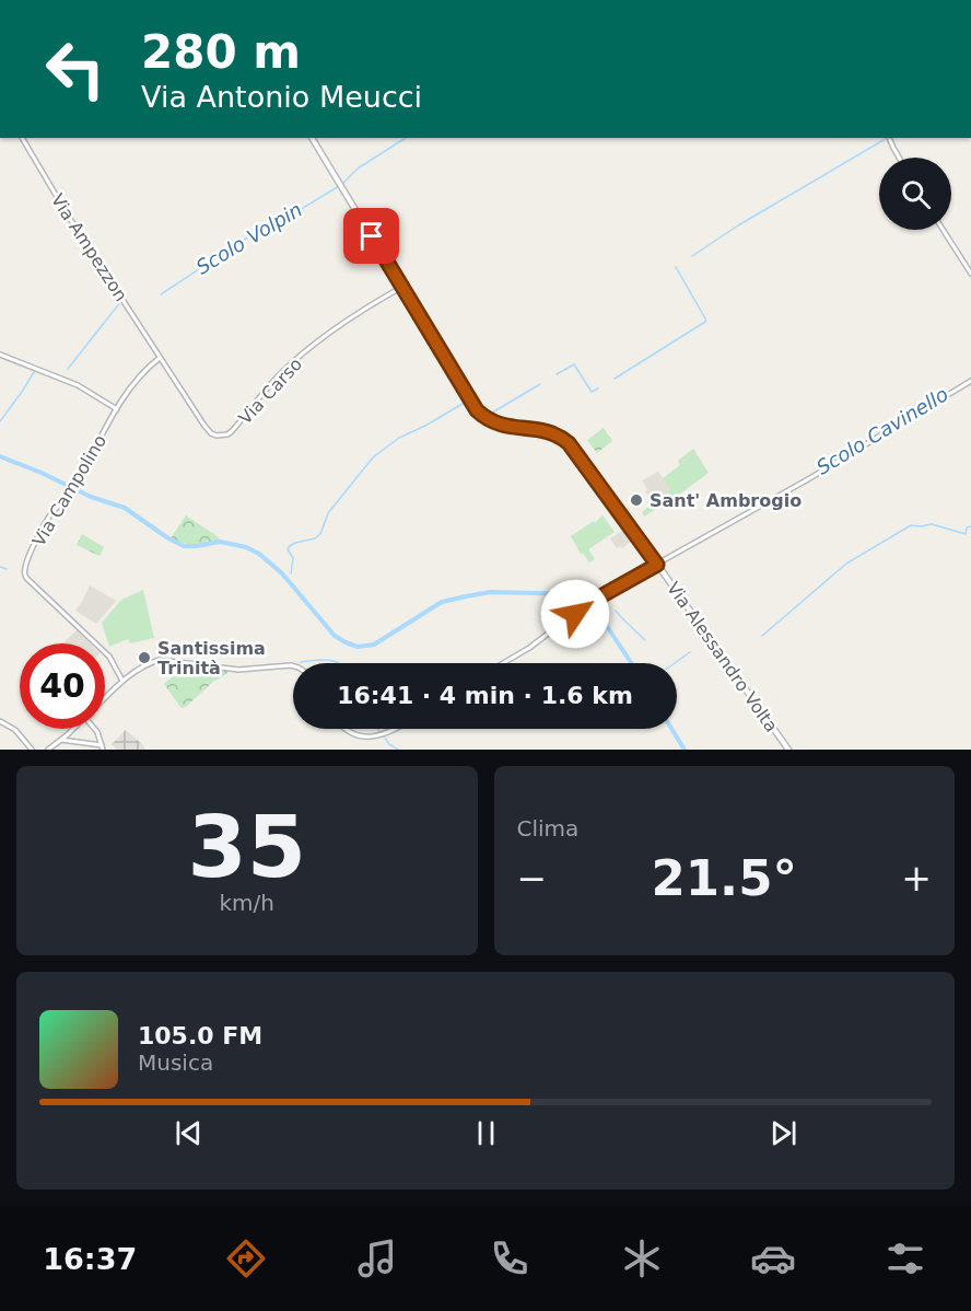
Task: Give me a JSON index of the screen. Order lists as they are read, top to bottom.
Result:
{
  "streets": {
    "main road": ["Via Alessandro Volta"],
    "street": ["Via Ampezzon", "Via Carso", "Via Campolino"]
  },
  "crossings": [
    ["Via Ampezzon", "Via Carso"],
    ["Via Ampezzon", "Via Campolino"],
    ["Via Carso", "Via Campolino"],
    ["Via Carso", "Via Alessandro Volta"]
  ],
  "water": ["Scolo Volpin", "Scolo Cavinello"],
  "places": ["Sant' Ambrogio", "Santissima Trinità"],
  "page": {
    "turn": ["280 m", "Via Antonio Meucci"],
    "limit": "40",
    "trip": "16:41 · 4 min · 1.6 km",
    "tile": [
      ["35", "km/h"],
      "Clima"
    ],
    "heat": ["−", "21.5°", "+"],
    "song": ["105.0 FM", "Musica"],
    "tabs": "16:37"
  }
}
